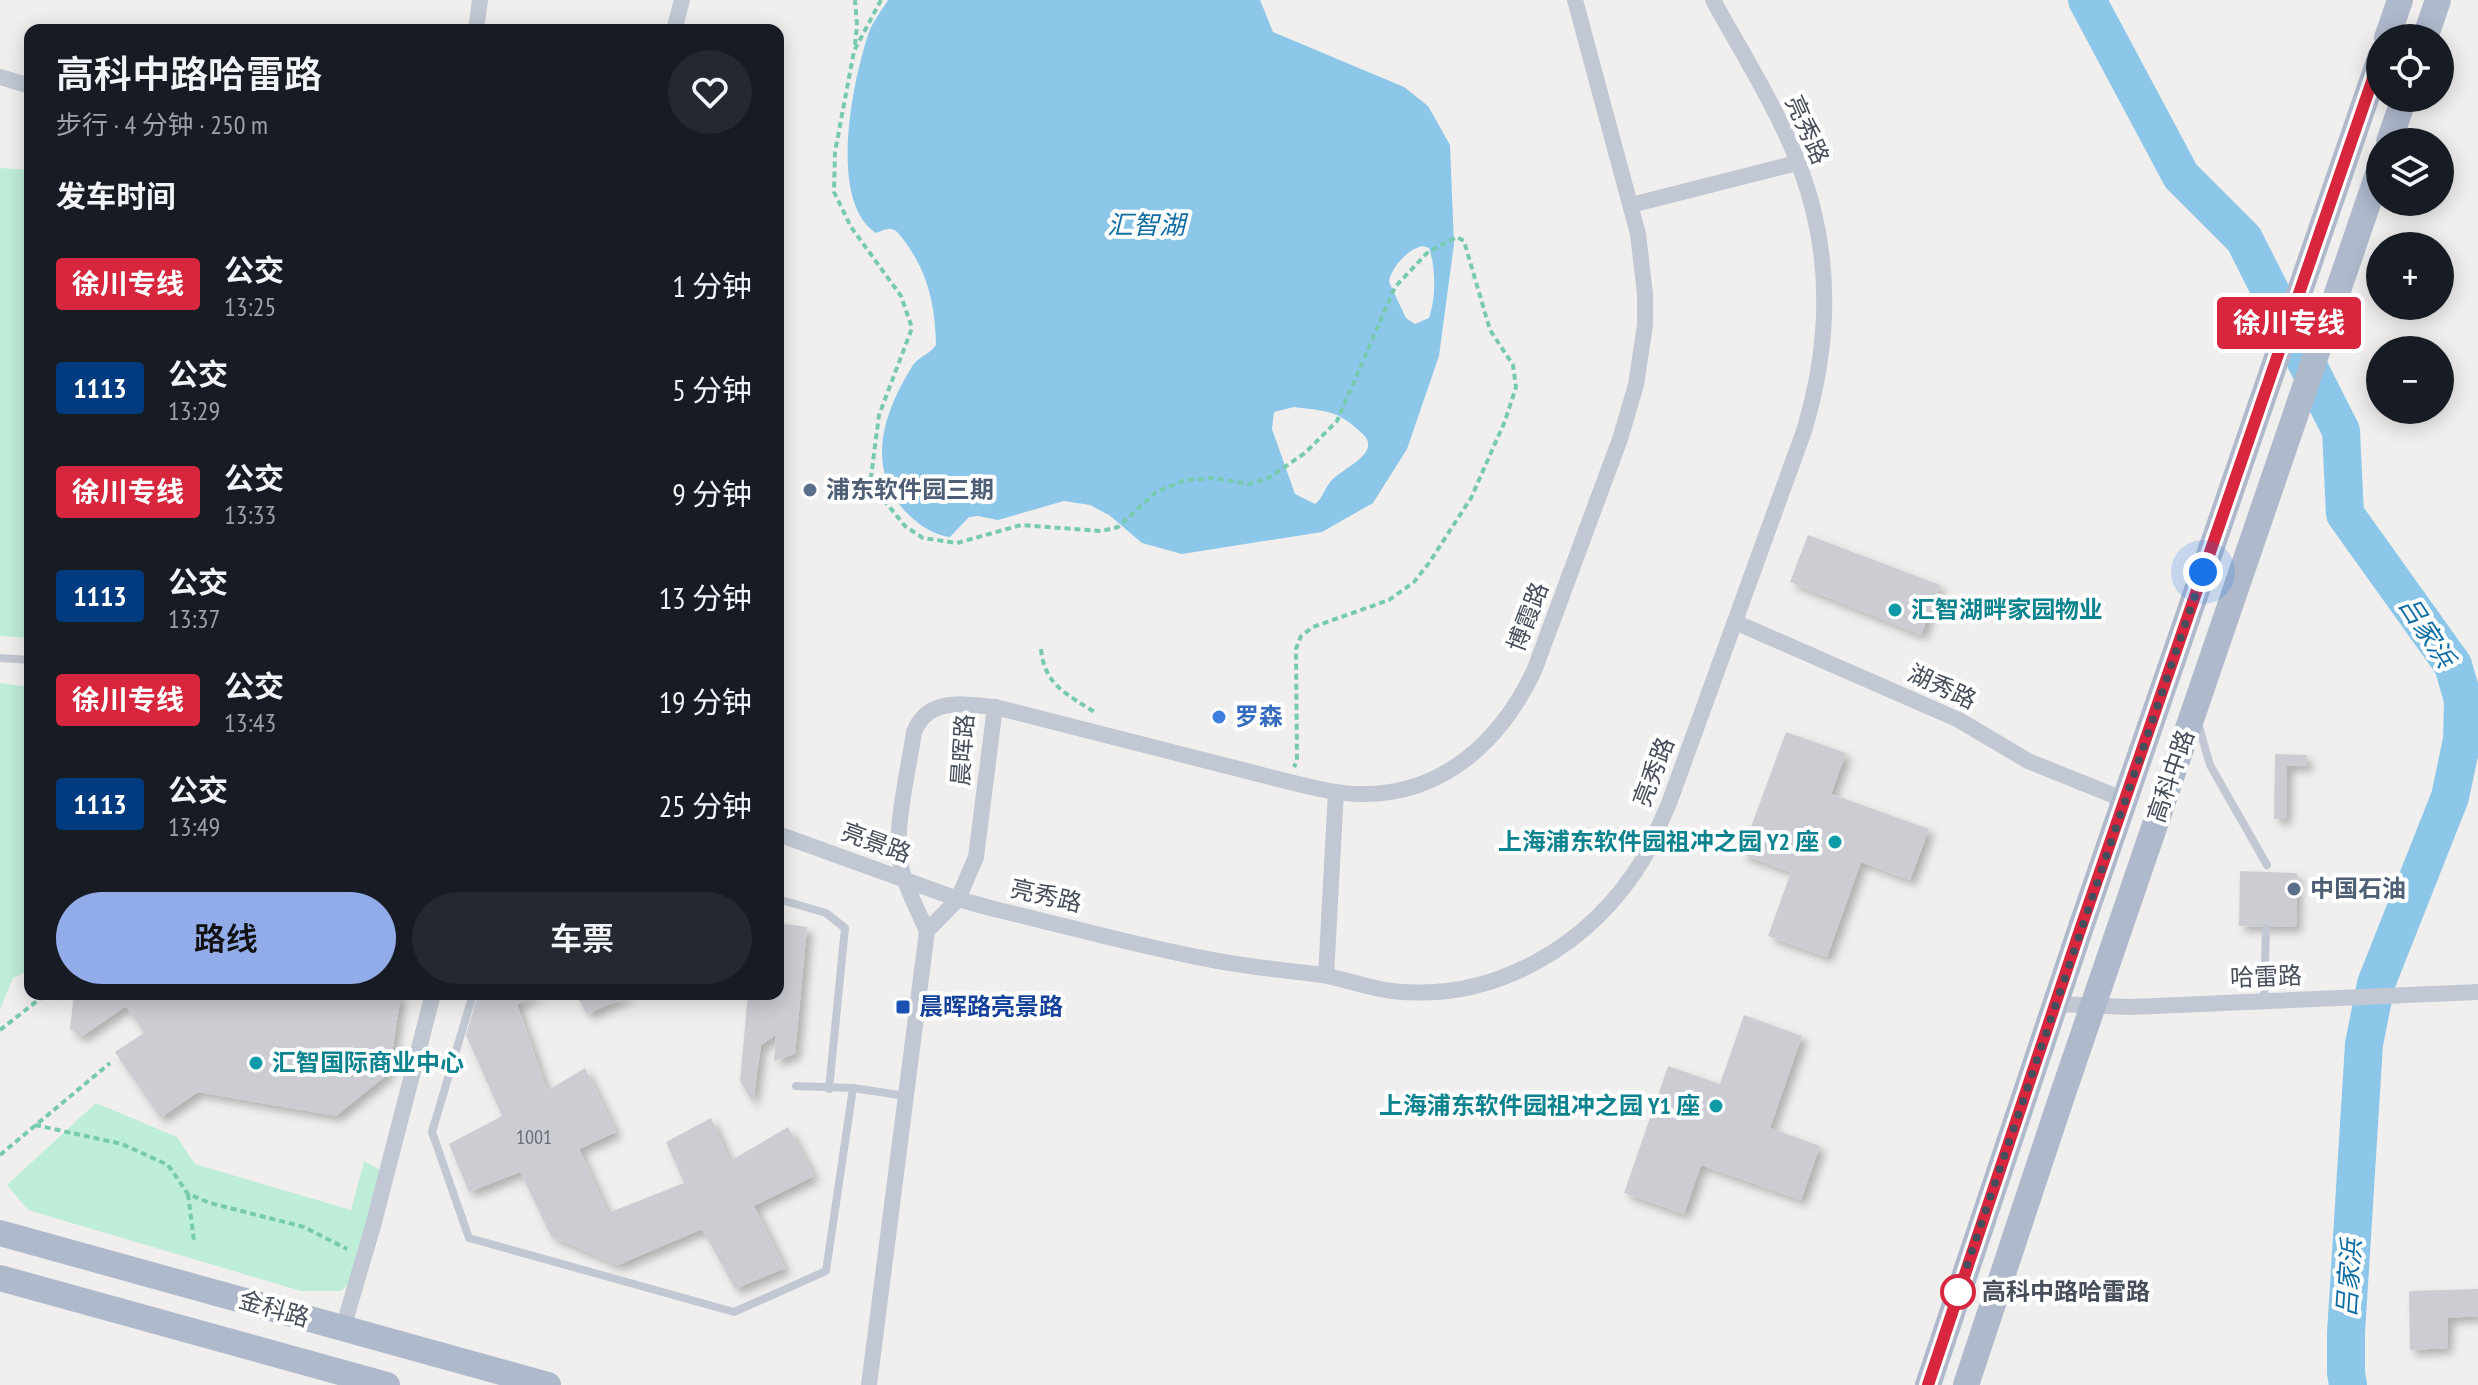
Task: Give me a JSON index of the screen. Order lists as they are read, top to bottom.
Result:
{
  "streets": {
    "main road": ["高科中路", "金科路"],
    "street": [
      "亮秀路",
      "博霞路",
      "湖秀路",
      "晨晖路",
      "亮景路",
      "哈雷路"
    ]
  },
  "crossings": [
    ["亮秀路", "湖秀路"],
    ["亮秀路", "晨晖路"],
    ["亮秀路", "亮景路"],
    ["博霞路", "晨晖路"],
    ["湖秀路", "高科中路"],
    ["晨晖路", "亮景路"],
    ["高科中路", "哈雷路"]
  ],
  "water": ["汇智湖", "吕家浜"],
  "places": {
    "other": [
      "浦东软件园三期",
      "汇智湖畔家园物业",
      "罗森",
      "上海浦东软件园祖冲之园 Y2 座",
      "中国石油",
      "汇智国际商业中心",
      "上海浦东软件园祖冲之园 Y1 座",
      "高科中路哈雷路"
    ],
    "transit": ["晨晖路亮景路"]
  },
  "lines": ["bus line 徐川专线"],
  "house_numbers": ["1001"],
  "page": {
    "on_map": "徐川专线",
    "map_buttons": ["+", "−"],
    "heading": [
      ["高科中路哈雷路", "步行 · 4 分钟 · 250 m"],
      "发车时间"
    ],
    "list": [
      {
        "mark": "徐川专线",
        "name": "公交",
        "note": "13:25",
        "value": "1 分钟"
      },
      {
        "mark": "1113",
        "name": "公交",
        "note": "13:29",
        "value": "5 分钟"
      },
      {
        "mark": "徐川专线",
        "name": "公交",
        "note": "13:33",
        "value": "9 分钟"
      },
      {
        "mark": "1113",
        "name": "公交",
        "note": "13:37",
        "value": "13 分钟"
      },
      {
        "mark": "徐川专线",
        "name": "公交",
        "note": "13:43",
        "value": "19 分钟"
      },
      {
        "mark": "1113",
        "name": "公交",
        "note": "13:49",
        "value": "25 分钟"
      }
    ],
    "buttons": ["路线", "车票"]
  }
}
